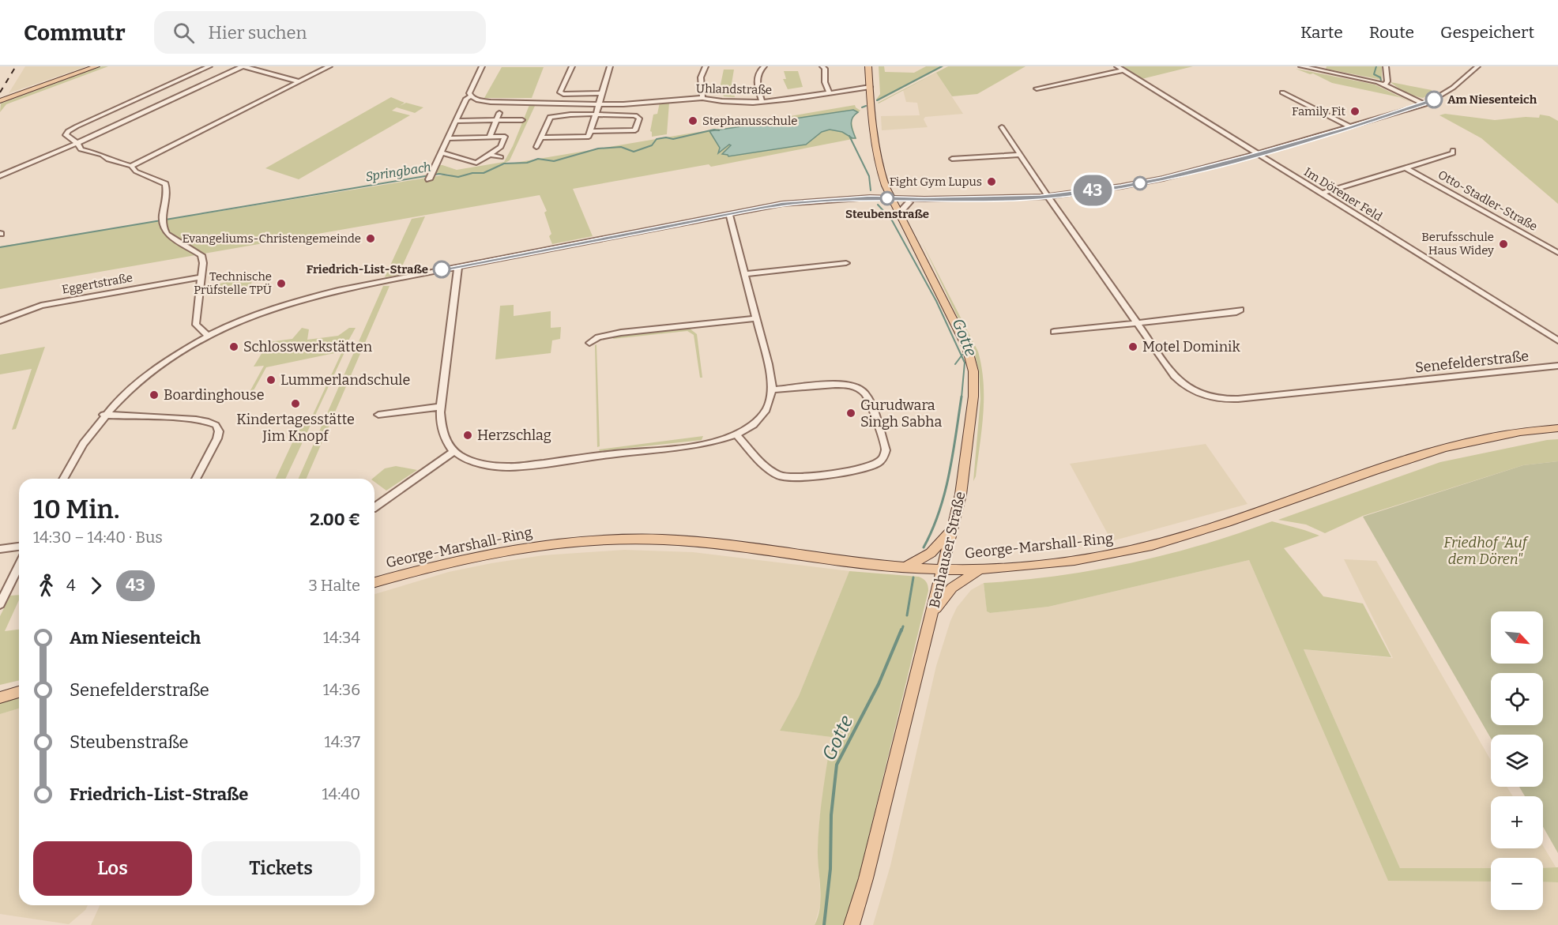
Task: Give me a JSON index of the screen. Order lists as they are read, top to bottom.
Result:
{
  "streets": {
    "main road": ["George-Marshall-Ring", "Benhauser Straße"],
    "street": [
      "Uhlandstraße",
      "Im Dörener Feld",
      "Otto-Stadler-Straße",
      "Eggertstraße",
      "Senefelderstraße"
    ]
  },
  "crossings": [
    ["Uhlandstraße", "Benhauser Straße"],
    ["Im Dörener Feld", "Otto-Stadler-Straße"],
    ["George-Marshall-Ring", "Benhauser Straße"]
  ],
  "water": ["Springbach", "Gotte"],
  "parks": ["Friedhof \"Auf dem Dören\""],
  "places": [
    "Am Niesenteich",
    "Family Fit",
    "Stephanusschule",
    "Fight Gym Lupus",
    "Steubenstraße",
    "Evangeliums-Christengemeinde",
    "Berufsschule Haus Widey",
    "Friedrich-List-Straße",
    "Technische Prüfstelle TPÜ",
    "Schlosswerkstätten",
    "Motel Dominik",
    "Lummerlandschule",
    "Boardinghouse",
    "Kindertagesstätte Jim Knopf",
    "Gurudwara Singh Sabha",
    "Herzschlag"
  ],
  "lines": ["bus line 43"],
  "north": "bottom right",
  "page": {
    "header": "Commutr",
    "search": "Hier suchen",
    "nav": ["Karte", "Route", "Gespeichert"],
    "on_map": "43",
    "heading": ["10 Min.", "14:30 – 14:40 · Bus", "2.00 €"],
    "legs": ["4", "43", "3 Halte"],
    "map_buttons": ["+", "−"],
    "list": [
      {
        "name": "Am Niesenteich",
        "value": "14:34"
      },
      {
        "name": "Senefelderstraße",
        "value": "14:36"
      },
      {
        "name": "Steubenstraße",
        "value": "14:37"
      },
      {
        "name": "Friedrich-List-Straße",
        "value": "14:40"
      }
    ],
    "buttons": ["Los", "Tickets"]
  }
}
